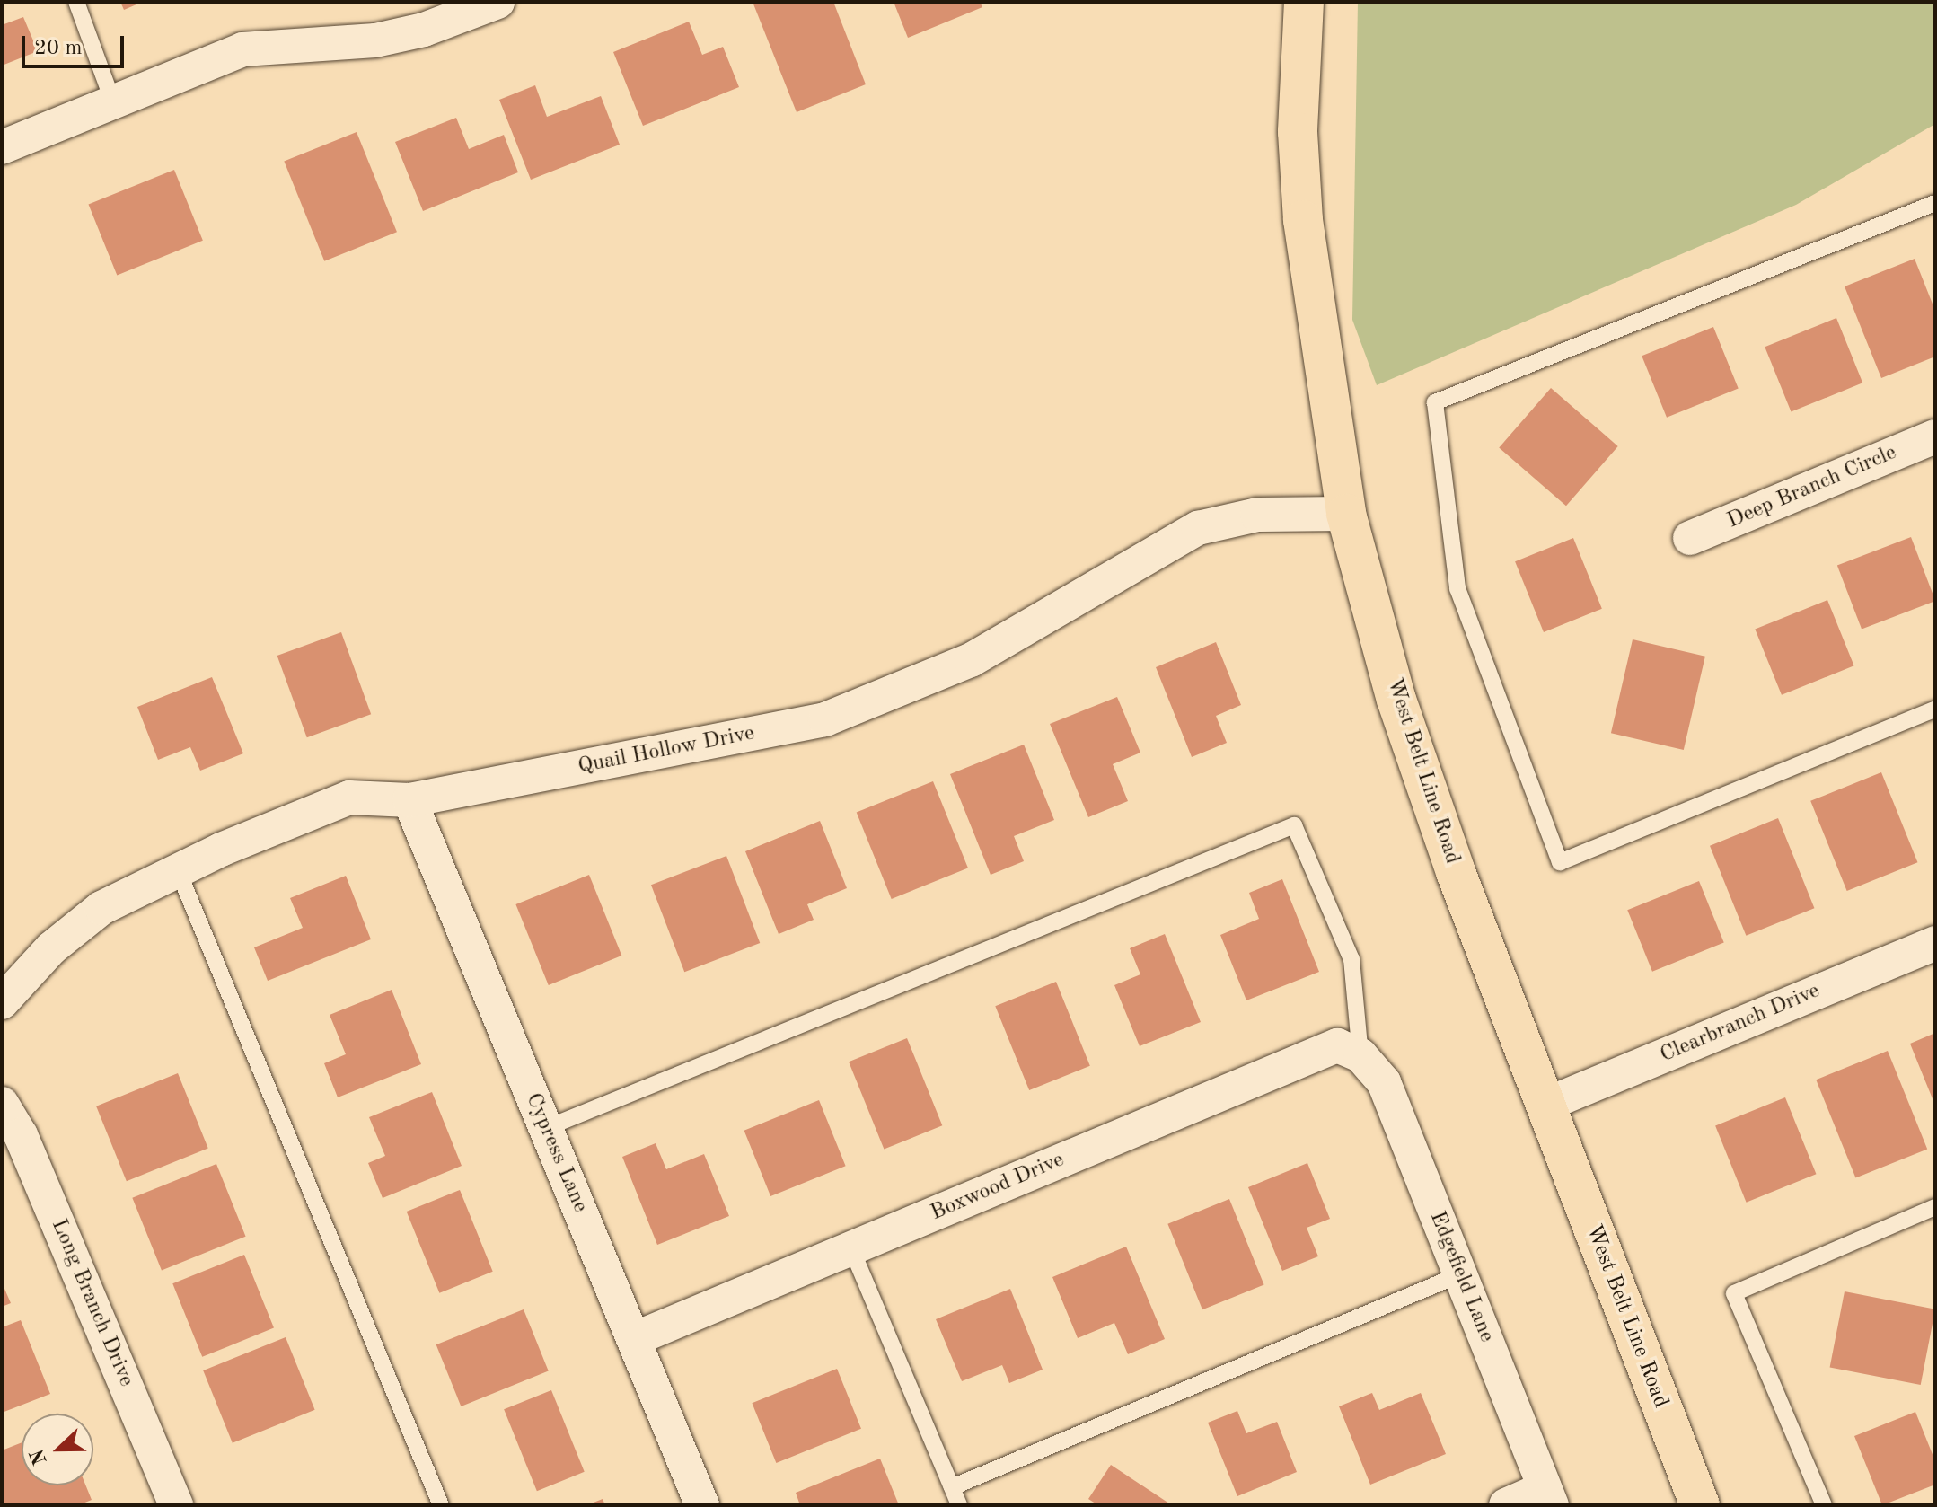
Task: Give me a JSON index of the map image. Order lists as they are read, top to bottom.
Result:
{
  "streets": {
    "main road": ["West Belt Line Road"],
    "street": [
      "Deep Branch Circle",
      "Quail Hollow Drive",
      "Clearbranch Drive",
      "Cypress Lane",
      "Boxwood Drive",
      "Edgefield Lane",
      "Long Branch Drive"
    ]
  },
  "crossings": [
    ["Quail Hollow Drive", "West Belt Line Road"],
    ["Quail Hollow Drive", "Cypress Lane"],
    ["West Belt Line Road", "Clearbranch Drive"],
    ["Cypress Lane", "Boxwood Drive"],
    ["Boxwood Drive", "Edgefield Lane"]
  ],
  "scale_bar": "20 m",
  "north": "left"
}
